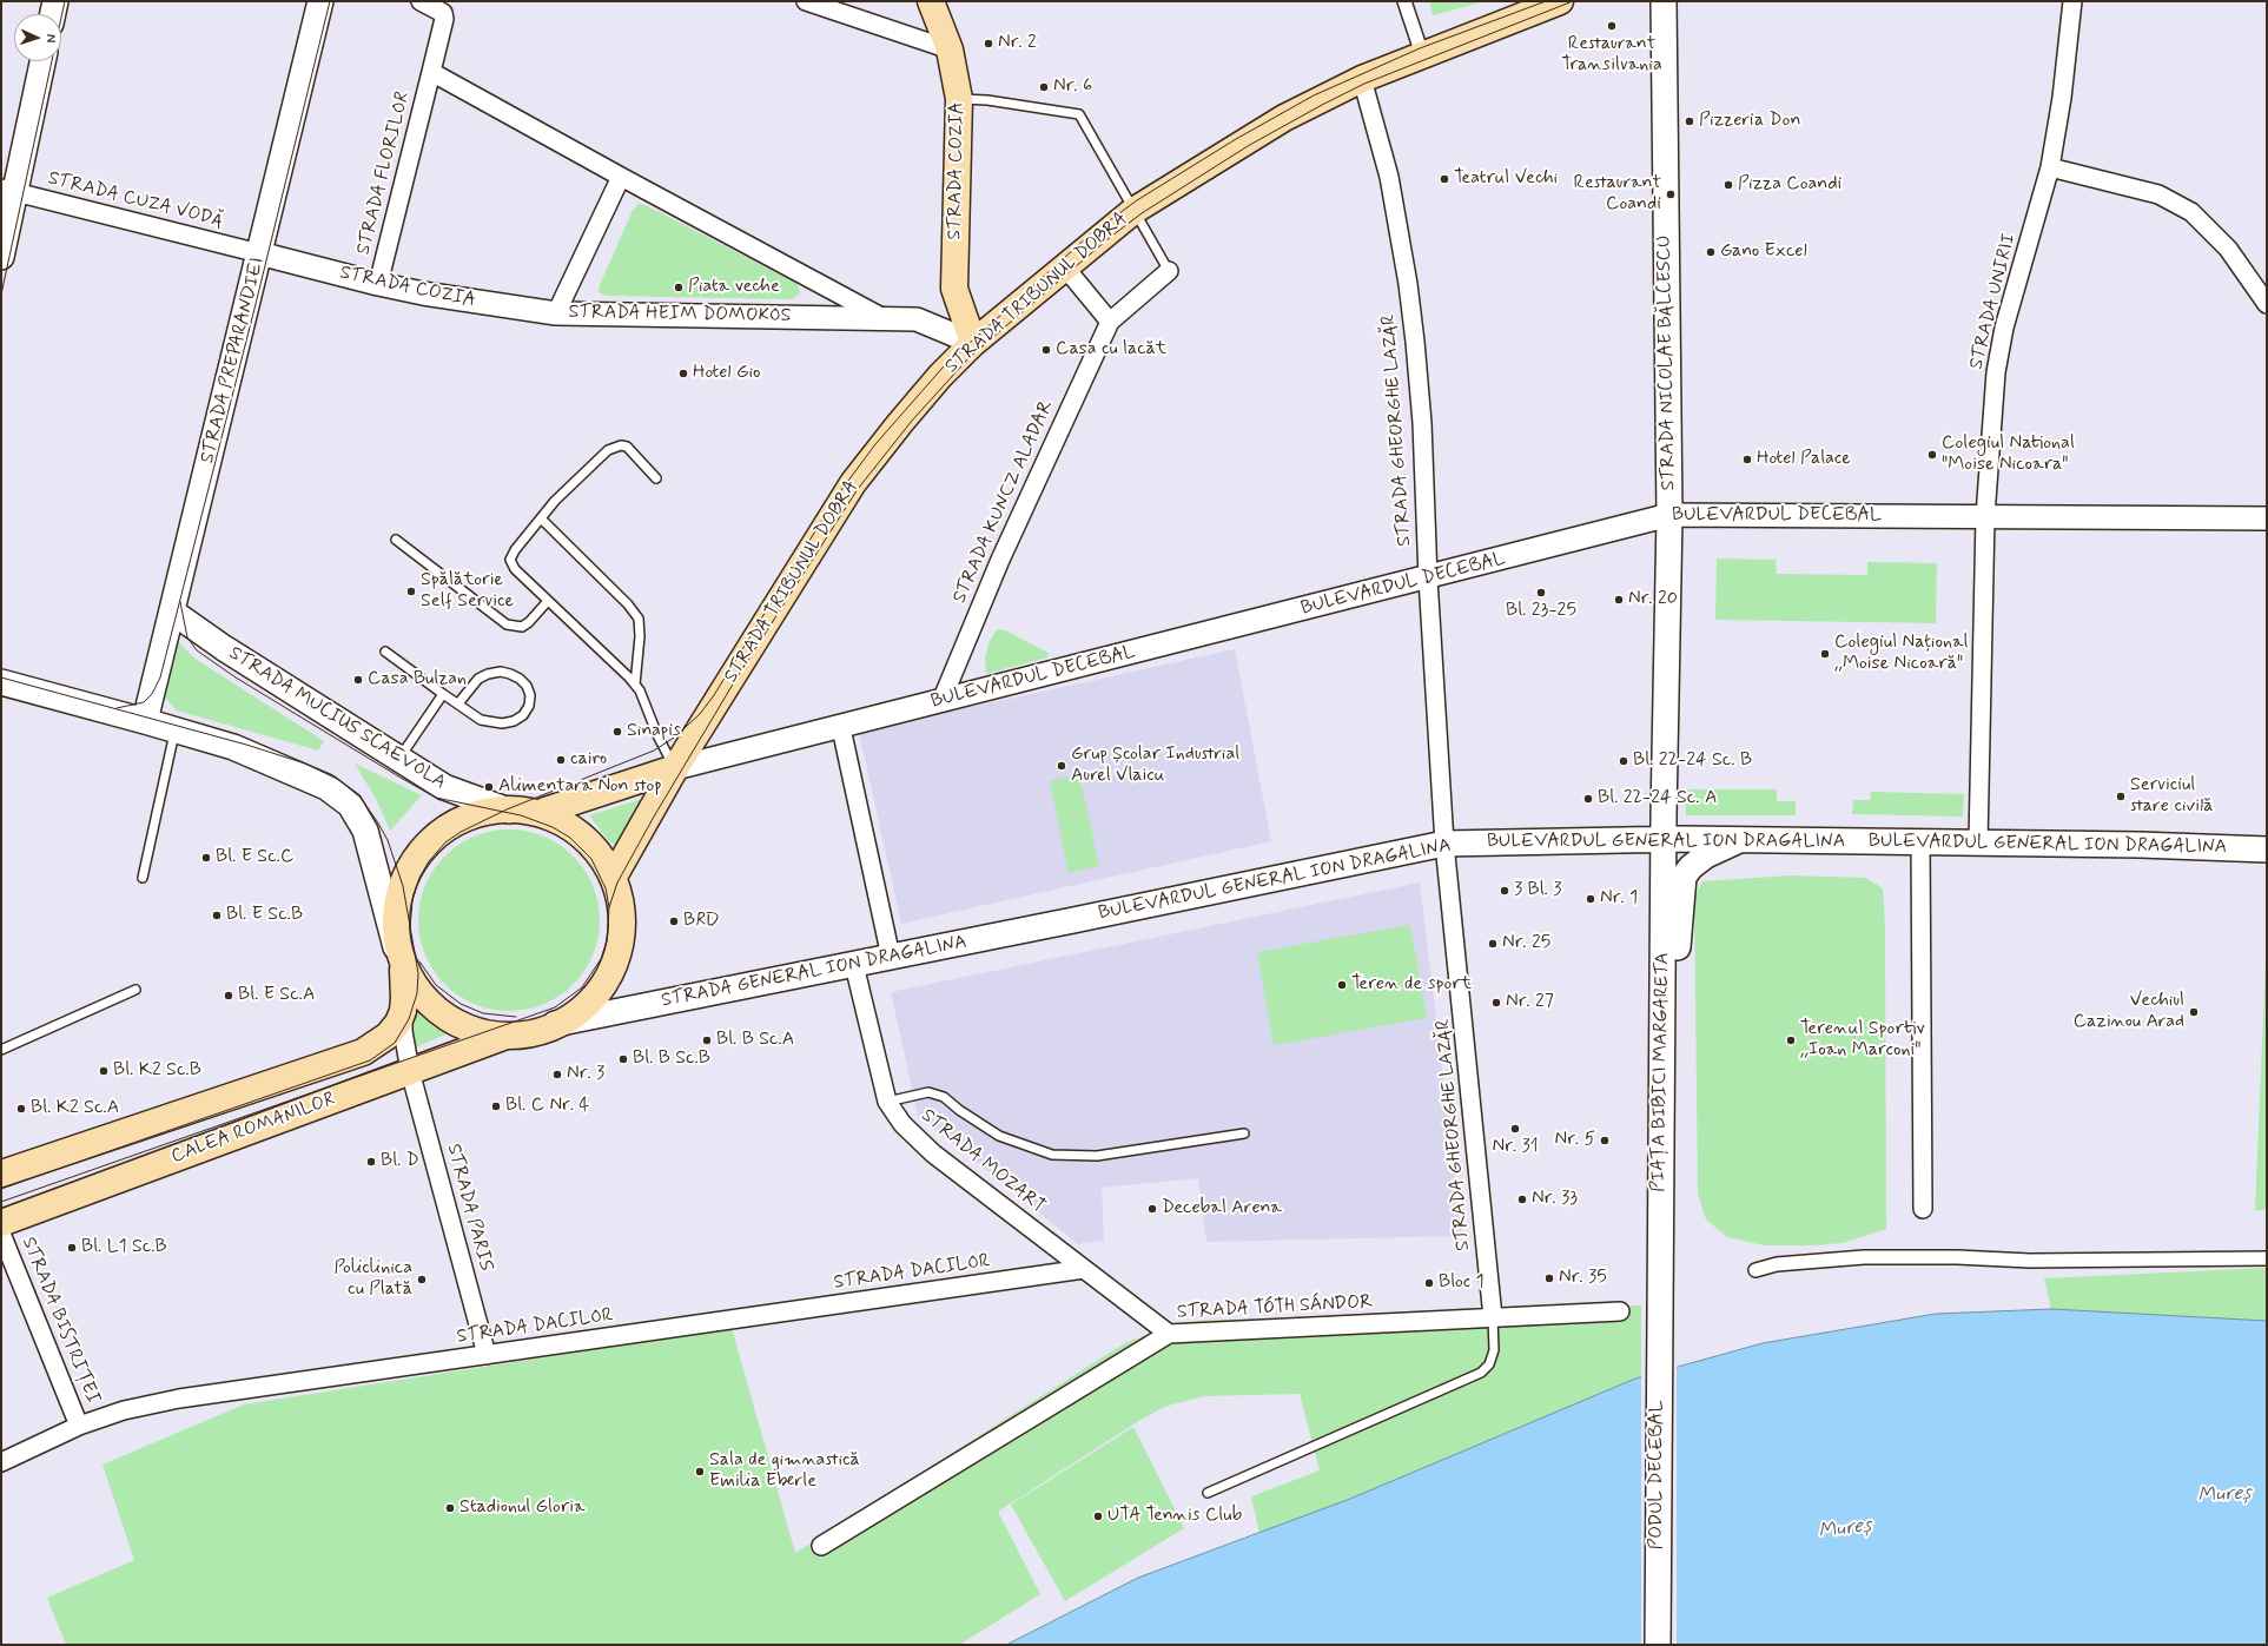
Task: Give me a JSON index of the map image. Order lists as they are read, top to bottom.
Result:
{
  "streets": {
    "main road": [
      "STRADA COZIA",
      "STRADA TRIBUNUL DOBRA",
      "STRADA PREPARANDIEI",
      "STRADA NICOLAE BĂLCESCU",
      "STRADA MUCIUS SCAEVOLA",
      "BULEVARDUL GENERAL ION DRAGALINA",
      "STRADA GENERAL ION DRAGALINA",
      "PIAȚA BIBICI MARGARETA",
      "CALEA ROMANILOR",
      "PODUL DECEBAL"
    ],
    "street": [
      "STRADA FLORILOR",
      "STRADA CUZA VODĂ",
      "STRADA UNIRII",
      "STRADA HEIM DOMOKOS",
      "STRADA GHEORGHE LAZĂR",
      "STRADA KUNCZ ALADAR",
      "BULEVARDUL DECEBAL",
      "STRADA MOZART",
      "STRADA PARIS",
      "STRADA DACILOR",
      "STRADA TÓTH SÁNDOR",
      "STRADA BISTRIȚEI"
    ]
  },
  "crossings": [
    ["STRADA COZIA", "STRADA FLORILOR"],
    ["STRADA COZIA", "STRADA CUZA VODĂ"],
    ["STRADA COZIA", "STRADA TRIBUNUL DOBRA"],
    ["STRADA COZIA", "STRADA HEIM DOMOKOS"],
    ["STRADA COZIA", "STRADA PREPARANDIEI"],
    ["STRADA CUZA VODĂ", "STRADA PREPARANDIEI"],
    ["STRADA TRIBUNUL DOBRA", "STRADA HEIM DOMOKOS"],
    ["STRADA TRIBUNUL DOBRA", "STRADA GHEORGHE LAZĂR"],
    ["STRADA TRIBUNUL DOBRA", "BULEVARDUL DECEBAL"],
    ["STRADA UNIRII", "BULEVARDUL DECEBAL"],
    ["STRADA UNIRII", "BULEVARDUL GENERAL ION DRAGALINA"],
    ["STRADA PREPARANDIEI", "STRADA MUCIUS SCAEVOLA"],
    ["STRADA NICOLAE BĂLCESCU", "BULEVARDUL DECEBAL"],
    ["STRADA NICOLAE BĂLCESCU", "BULEVARDUL GENERAL ION DRAGALINA"],
    ["STRADA NICOLAE BĂLCESCU", "PIAȚA BIBICI MARGARETA"],
    ["STRADA GHEORGHE LAZĂR", "BULEVARDUL DECEBAL"],
    ["STRADA GHEORGHE LAZĂR", "BULEVARDUL GENERAL ION DRAGALINA"],
    ["STRADA GHEORGHE LAZĂR", "STRADA TÓTH SÁNDOR"],
    ["STRADA KUNCZ ALADAR", "BULEVARDUL DECEBAL"],
    ["STRADA MUCIUS SCAEVOLA", "CALEA ROMANILOR"],
    ["BULEVARDUL GENERAL ION DRAGALINA", "STRADA GENERAL ION DRAGALINA"],
    ["BULEVARDUL GENERAL ION DRAGALINA", "PIAȚA BIBICI MARGARETA"],
    ["STRADA GENERAL ION DRAGALINA", "STRADA MOZART"],
    ["PIAȚA BIBICI MARGARETA", "PODUL DECEBAL"],
    ["CALEA ROMANILOR", "STRADA PARIS"],
    ["STRADA MOZART", "STRADA DACILOR"],
    ["STRADA MOZART", "STRADA TÓTH SÁNDOR"],
    ["STRADA PARIS", "STRADA DACILOR"],
    ["STRADA DACILOR", "STRADA BISTRIȚEI"]
  ],
  "water": ["Mureș"],
  "places": [
    "Restaurant Transilvania",
    "Nr. 2",
    "Nr. 6",
    "Pizzeria Don",
    "Teatrul Vechi",
    "Pizza Coandi",
    "Restaurant Coandi",
    "Gano Excel",
    "Piata veche",
    "Casa cu lacăt",
    "Hotel Gio",
    "Colegiul National \"Moise Nicoara\"",
    "Hotel Palace",
    "Spălătorie Self Service",
    "Bl. 23-25",
    "Nr. 20",
    "Colegiul Național ,,Moise Nicoară\"",
    "Casa Bulzan",
    "Sinapis",
    "cairo",
    "Bl. 22-24 Sc. B",
    "Grup Școlar Industrial Aurel Vlaicu",
    "Alimentara Non stop",
    "Serviciul stare civilă",
    "Bl. 22-24 Sc. A",
    "Bl. E Sc.C",
    "3 Bl. 3",
    "Nr. 1",
    "Bl. E Sc.B",
    "BRD",
    "Nr. 25",
    "Teren de sport",
    "Bl. E Sc.A",
    "Nr. 27",
    "Vechiul Cazinou Arad",
    "Bl. B Sc.A",
    "Terenul Sportiv ,,Ioan Marconi\"",
    "Bl. B Sc.B",
    "Bl. K2 Sc.B",
    "Nr. 3",
    "Bl. C Nr. 4",
    "Bl. K2 Sc.A",
    "Nr. 31",
    "Nr. 5",
    "Bl. D",
    "Nr. 33",
    "Decebal Arena",
    "Bl. L1 Sc.B",
    "Nr. 35",
    "Policlinica cu Plată",
    "Bloc 1",
    "Sala de gimnastică Emilia Eberle",
    "Stadionul Gloria",
    "UTA Tennis Club"
  ],
  "north": "right"
}
